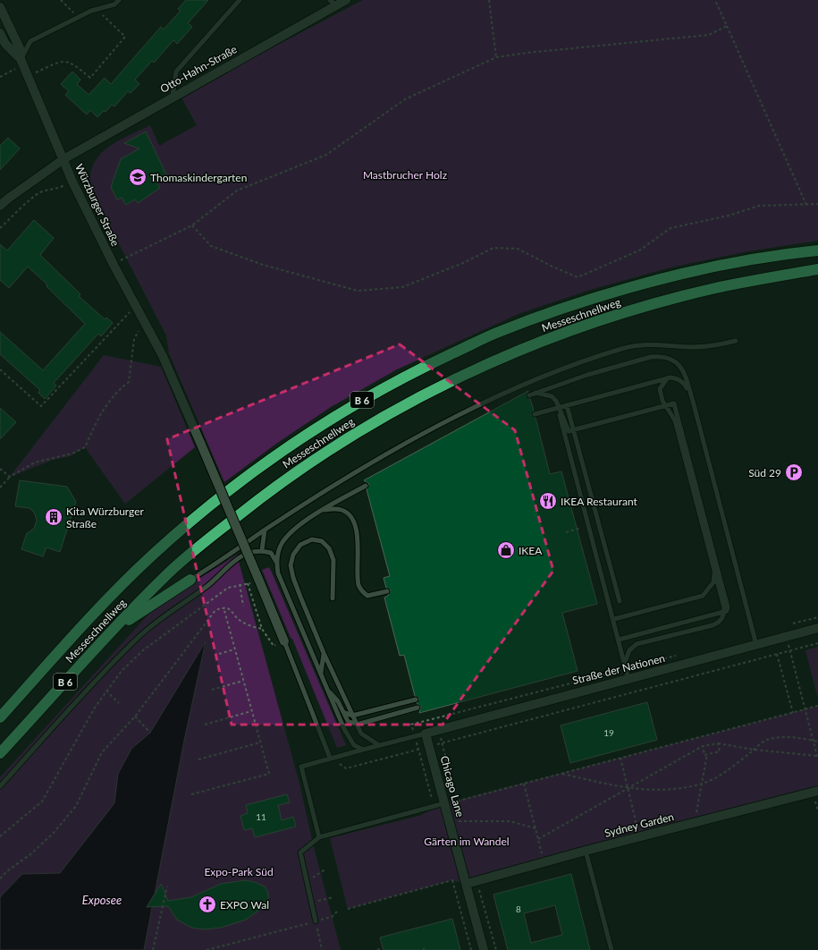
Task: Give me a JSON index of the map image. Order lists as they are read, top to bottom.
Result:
{
  "streets": {
    "highway": ["Messeschnellweg", "B 6"],
    "street": [
      "Otto-Hahn-Straße",
      "Würzburger Straße",
      "Straße der Nationen",
      "Chicago Lane",
      "Sydney Garden"
    ]
  },
  "crossings": [
    ["Otto-Hahn-Straße", "Würzburger Straße"],
    ["Straße der Nationen", "Chicago Lane"],
    ["Chicago Lane", "Sydney Garden"]
  ],
  "water": ["Exposee"],
  "parks": ["Mastbrucher Holz", "Gärten im Wandel", "Expo-Park Süd"],
  "places": {
    "school or university": ["Thomaskindergarten"],
    "parking": ["Süd 29"],
    "restaurant": ["IKEA Restaurant"],
    "building": ["Kita Würzburger Straße"],
    "shop": ["IKEA"],
    "church": ["EXPO Wal"]
  },
  "house_numbers": ["19", "11", "8"]
}
